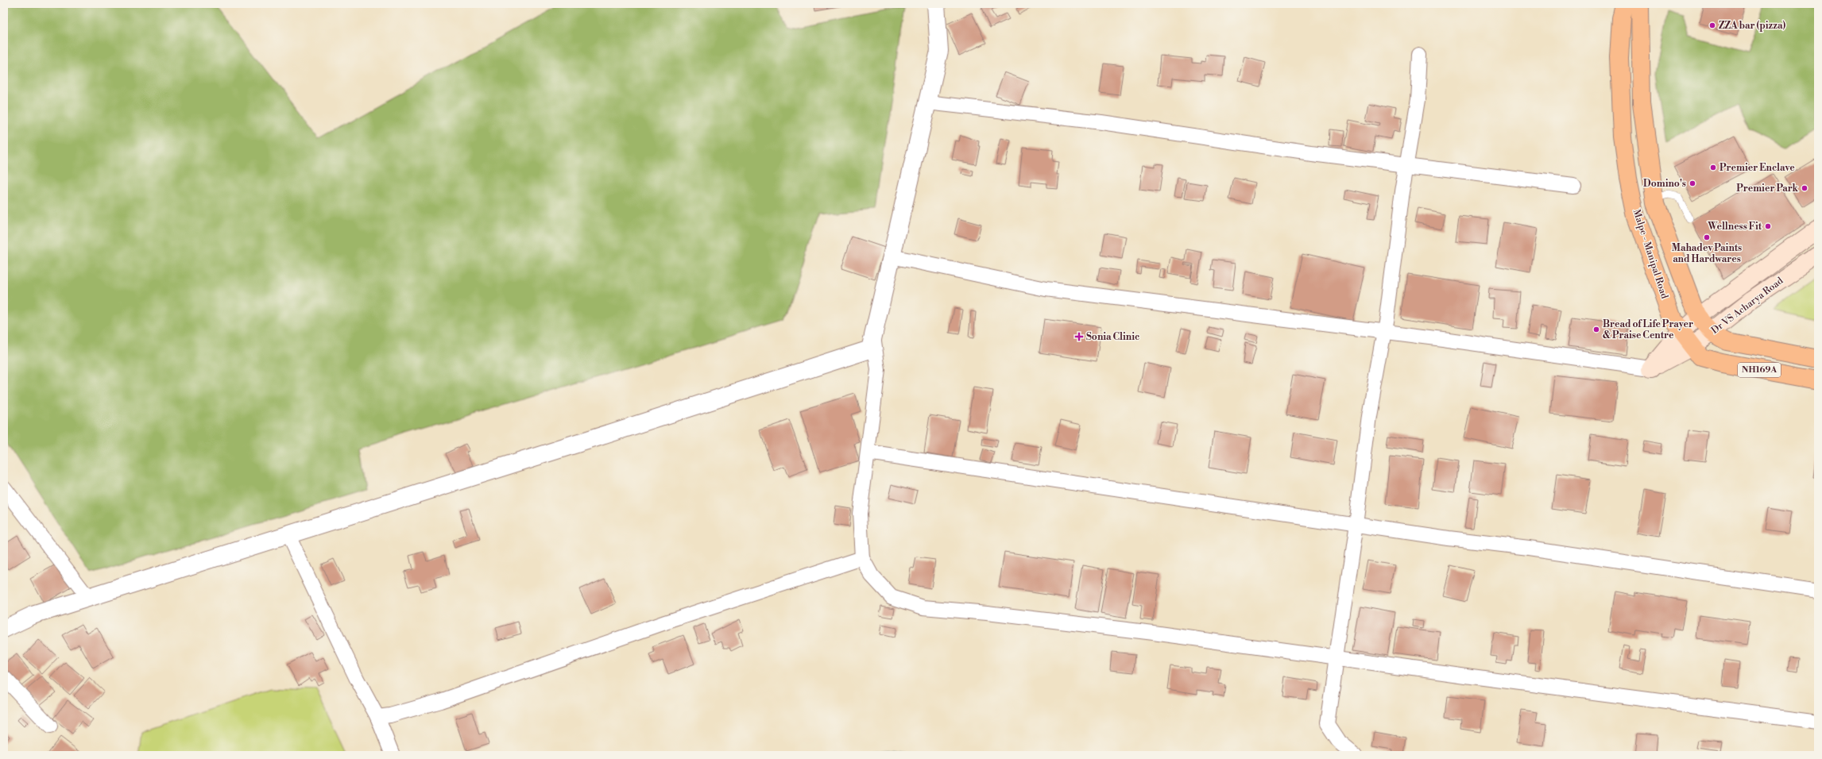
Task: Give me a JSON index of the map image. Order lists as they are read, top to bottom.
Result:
{
  "streets": {
    "highway": ["Malpe - Manipal Road", "NH169A"],
    "main road": ["Dr VS Acharya Road"]
  },
  "crossings": [
    ["Malpe - Manipal Road", "Dr VS Acharya Road"]
  ],
  "places": {
    "other": [
      "ZZA bar (pizza)",
      "Premier Enclave",
      "Domino's",
      "Premier Park",
      "Wellness Fit",
      "Mahadev Paints and Hardwares",
      "Bread of Life Prayer & Praise Centre"
    ],
    "health": ["Sonia Clinic"]
  }
}
